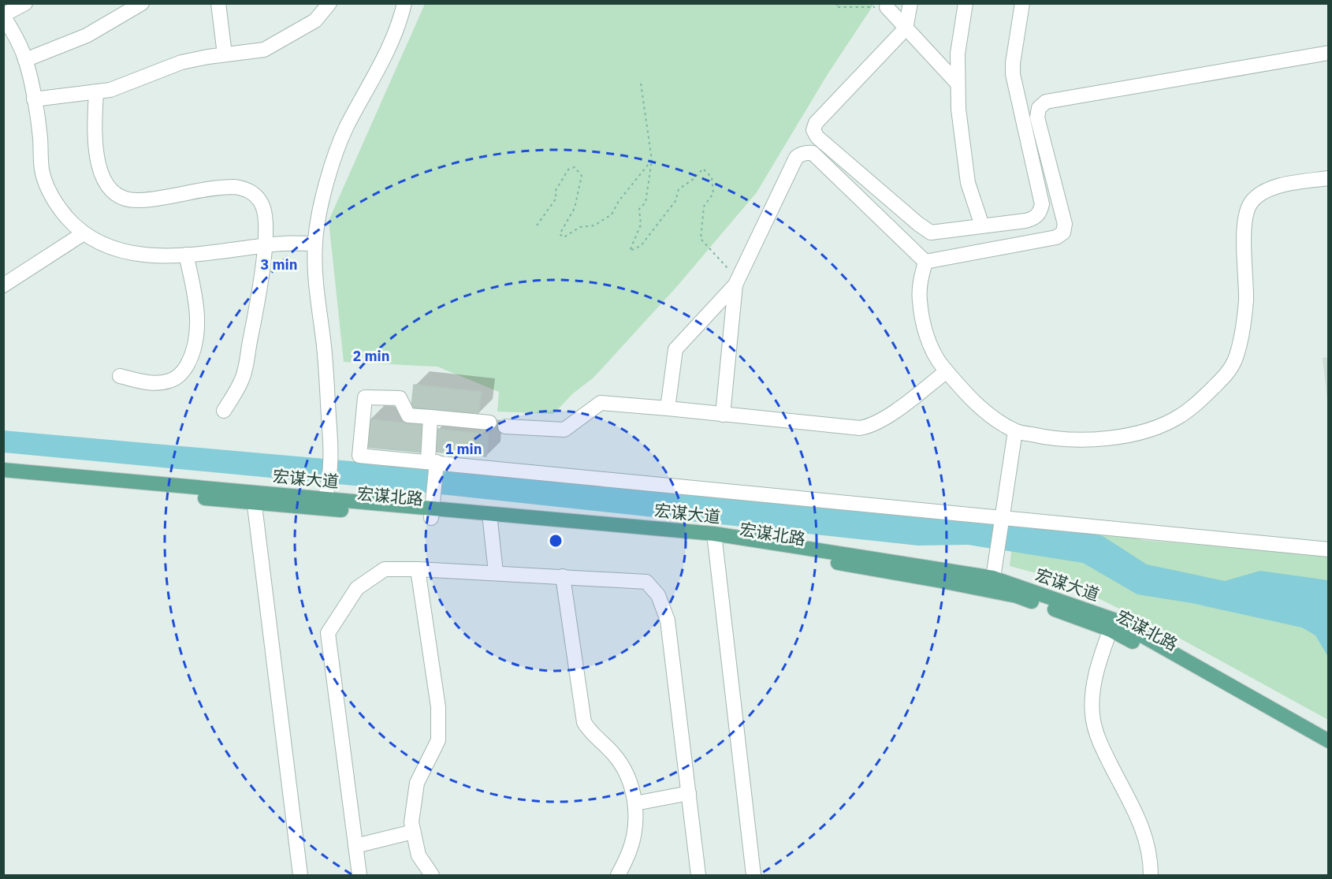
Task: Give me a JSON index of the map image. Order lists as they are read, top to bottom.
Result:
{
  "streets": {
    "main road": ["宏谋大道", "宏谋北路"]
  },
  "crossings": [
    ["宏谋大道", "宏谋北路"]
  ],
  "rings": ["3 min", "2 min", "1 min"]
}
